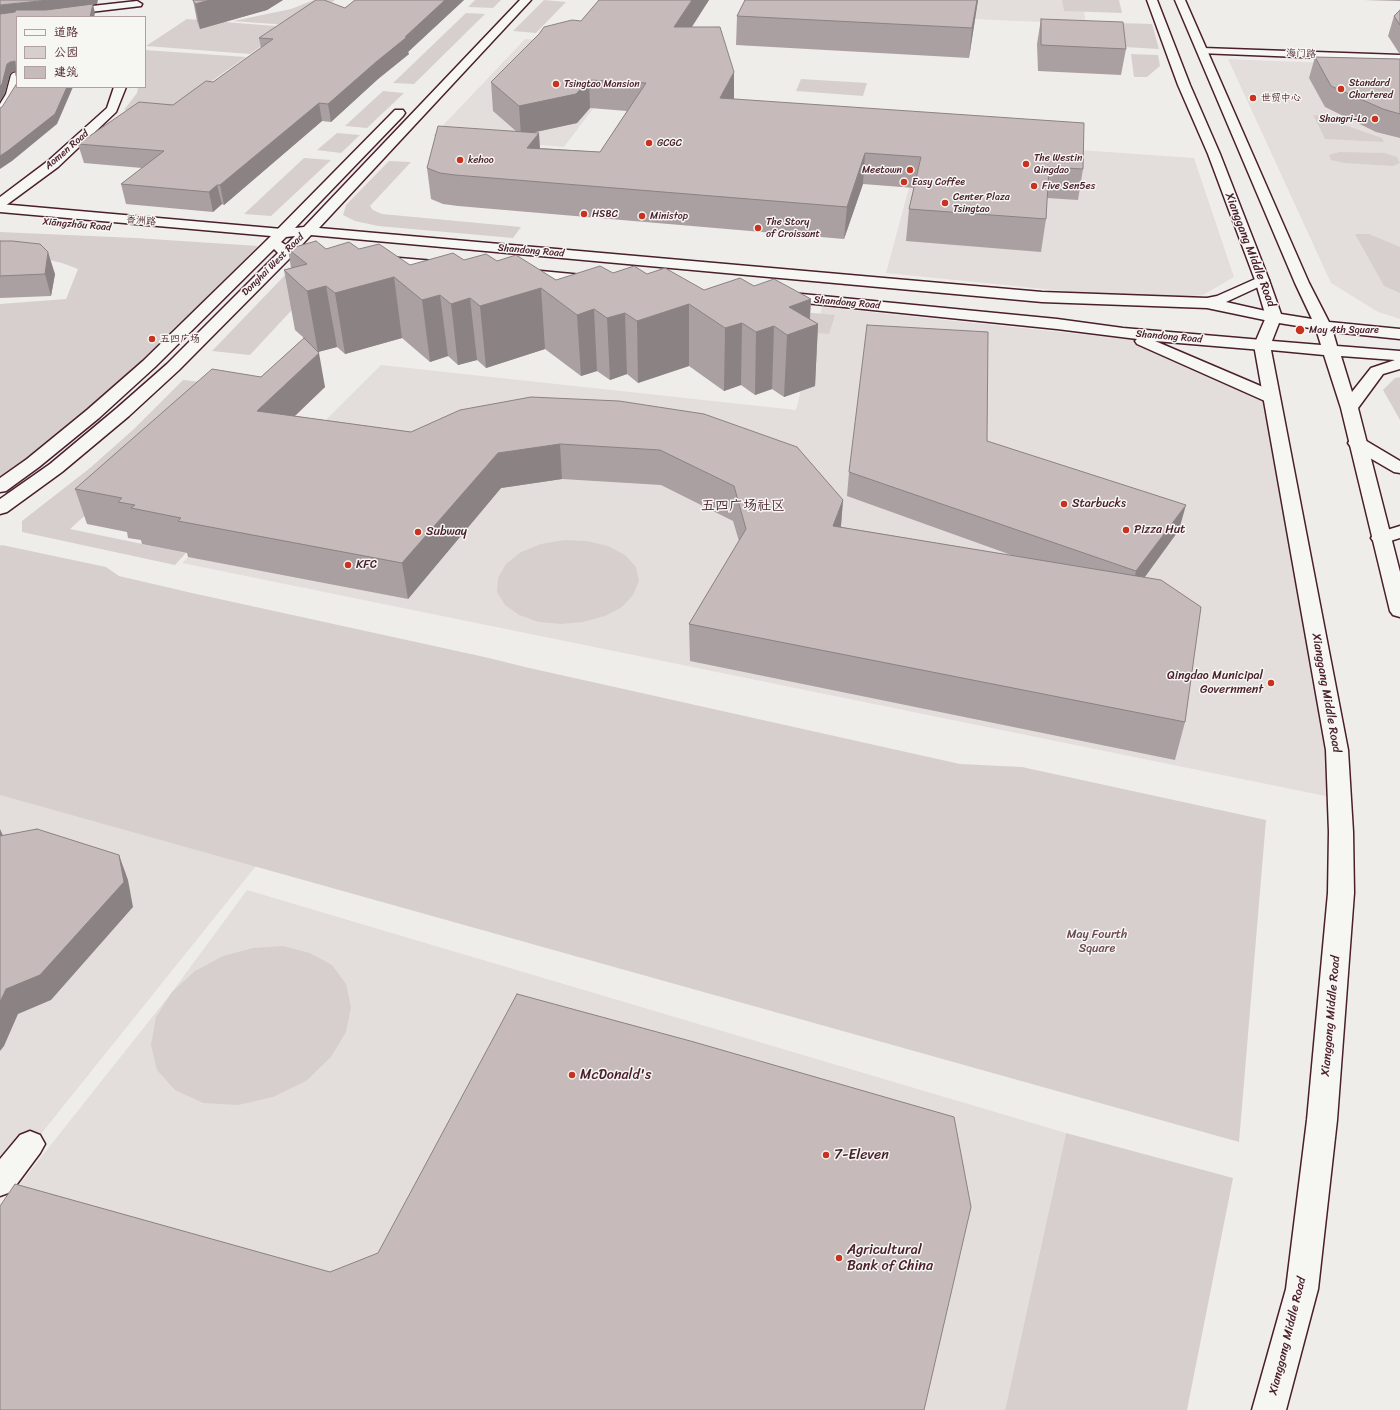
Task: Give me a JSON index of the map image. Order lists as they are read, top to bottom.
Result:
{
  "streets": {
    "main road": [
      "海门路",
      "Aomen Road",
      "香洲路",
      "Xiāngzhōu Road",
      "Xianggang Middle Road",
      "Shandong Road",
      "Donghai West Road"
    ]
  },
  "crossings": [
    ["香洲路", "Xiāngzhōu Road"],
    ["香洲路", "Shandong Road"],
    ["香洲路", "Donghai West Road"],
    ["Xiāngzhōu Road", "Shandong Road"],
    ["Xiāngzhōu Road", "Donghai West Road"],
    ["Xianggang Middle Road", "Shandong Road"],
    ["Shandong Road", "Donghai West Road"]
  ],
  "districts": ["五四广场社区"],
  "parks": ["May Fourth Square"],
  "places": [
    "Tsingtao Mansion",
    "Standard Chartered",
    "世贸中心",
    "Shangri-La",
    "GCGC",
    "kehoo",
    "The Westin Qingdao",
    "Meetown",
    "Easy Coffee",
    "Five Sen5es",
    "Center Plaza Tsingtao",
    "HSBC",
    "Ministop",
    "The Story of Croissant",
    "May 4th Square",
    "五四广场",
    "Starbucks",
    "Pizza Hut",
    "Subway",
    "KFC",
    "Qingdao Municipal Government",
    "McDonald's",
    "7-Eleven",
    "Agricultural Bank of China"
  ],
  "legend": ["道路", "公园", "建筑"]
}
